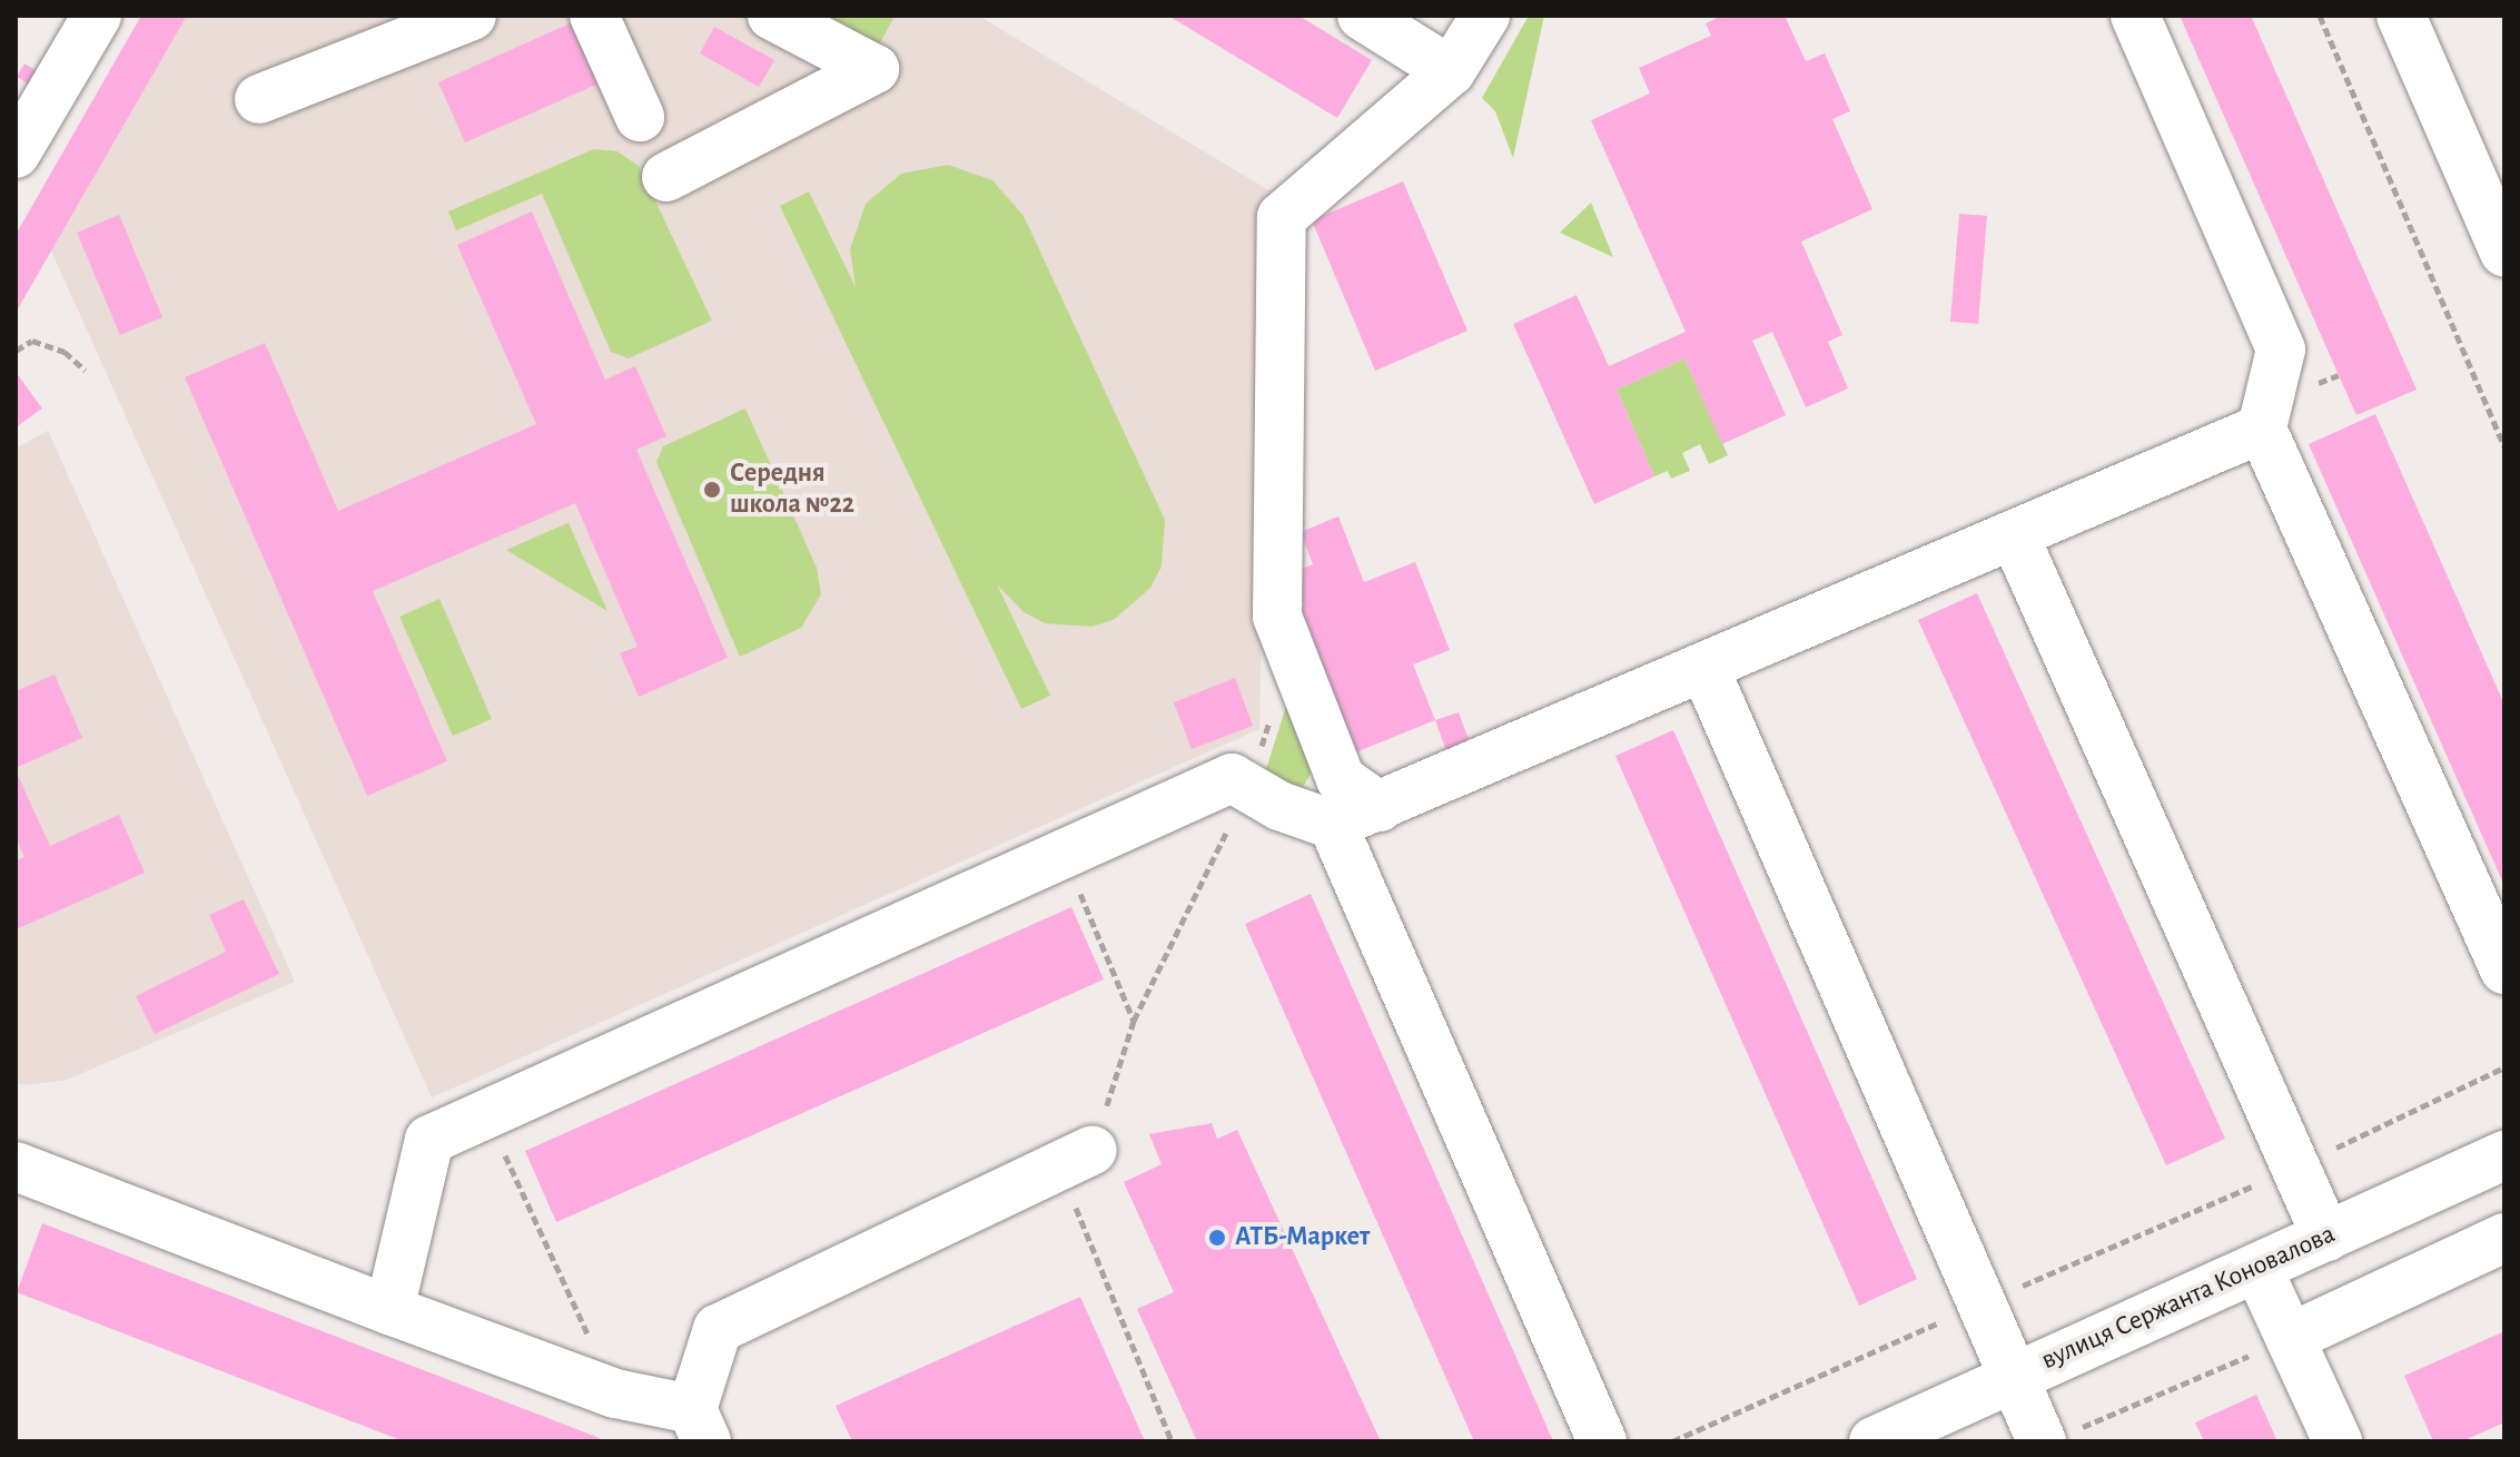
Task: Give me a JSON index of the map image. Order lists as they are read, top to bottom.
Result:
{
  "streets": {
    "street": ["вулиця Сержанта Коновалова"]
  },
  "places": ["Середня школа №22", "АТБ-Маркет"]
}
